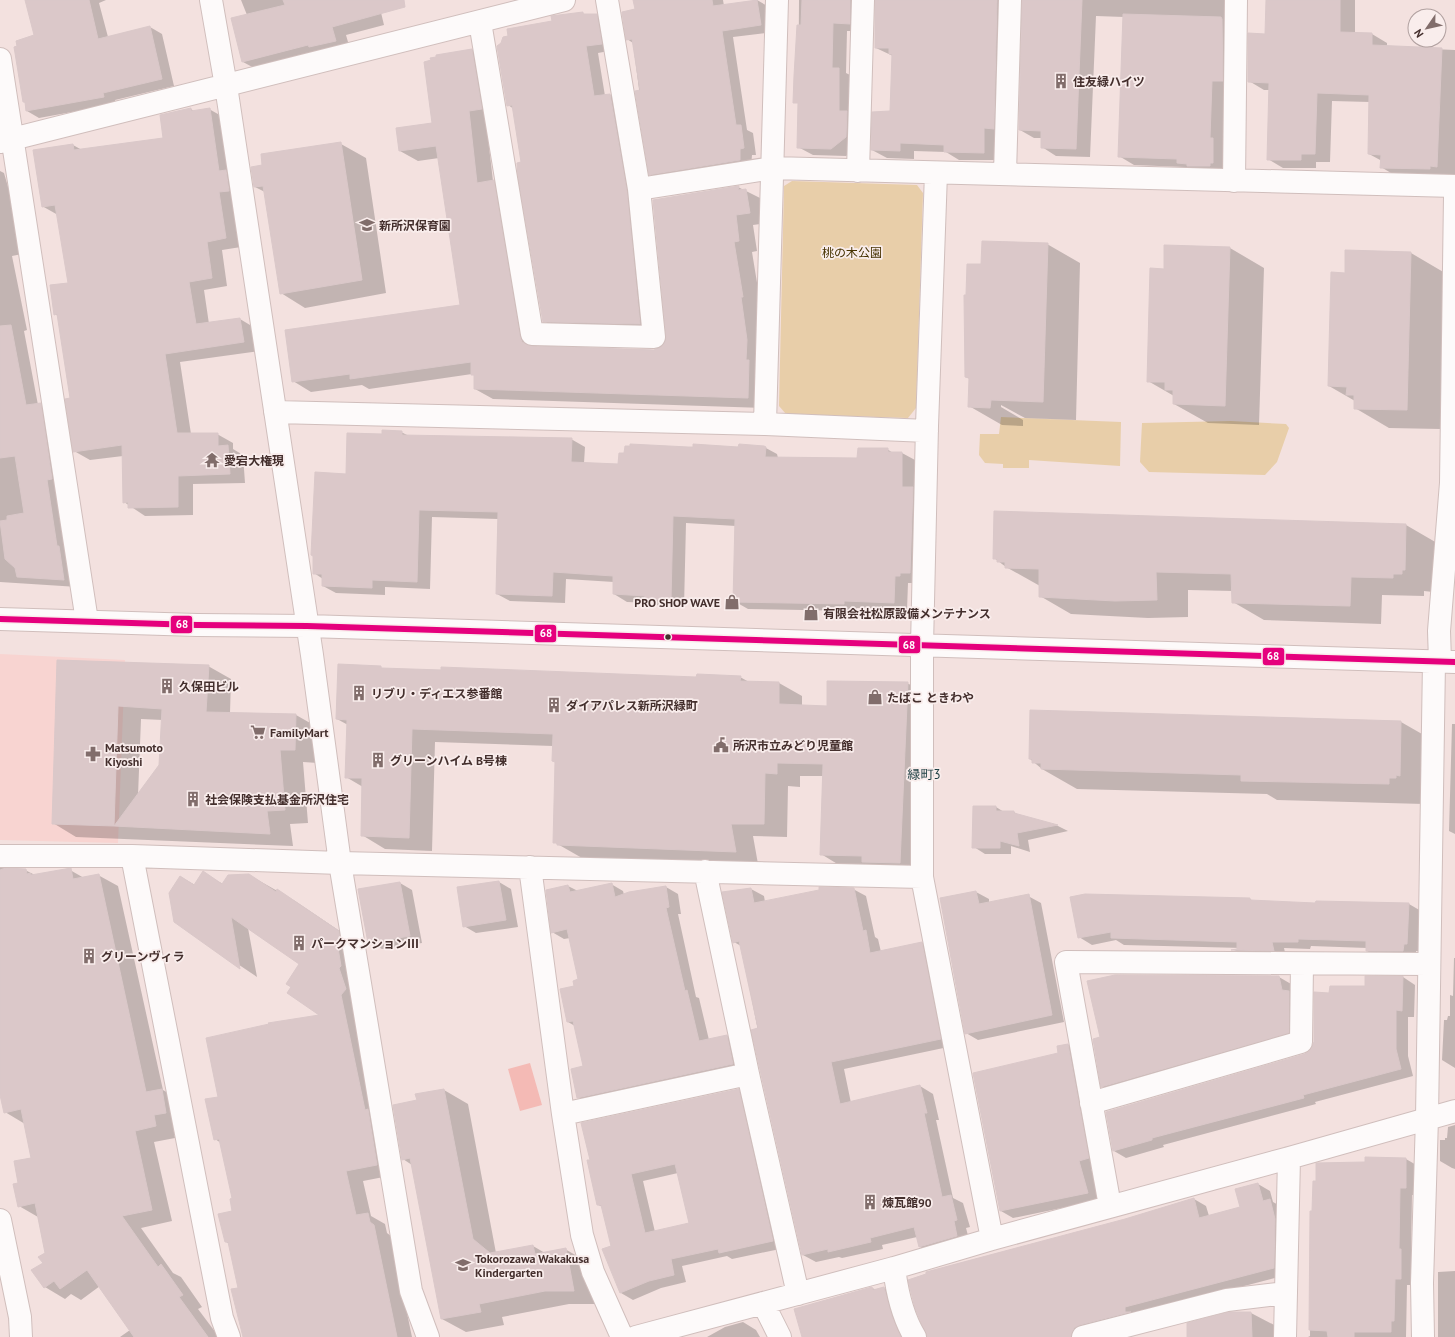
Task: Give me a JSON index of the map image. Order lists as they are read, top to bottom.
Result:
{
  "districts": ["緑町3"],
  "parks": ["桃の木公園"],
  "places": {
    "building": [
      "住友緑ハイツ",
      "久保田ビル",
      "リブリ・ディエス参番館",
      "ダイアパレス新所沢緑町",
      "グリーンハイム B号棟",
      "社会保険支払基金所沢住宅",
      "パークマンションⅢ",
      "グリーンヴィラ",
      "煉瓦館90"
    ],
    "school or university": ["新所沢保育園", "Tokorozawa Wakakusa Kindergarten"],
    "temple": ["愛宕大権現"],
    "shop": ["PRO SHOP WAVE", "有限会社松原設備メンテナンス", "たばこ ときわや"],
    "supermarket": ["FamilyMart"],
    "public building": ["所沢市立みどり児童館"],
    "pharmacy": ["Matsumoto Kiyoshi"]
  },
  "lines": ["transit line 68"],
  "north": "bottom left"
}
